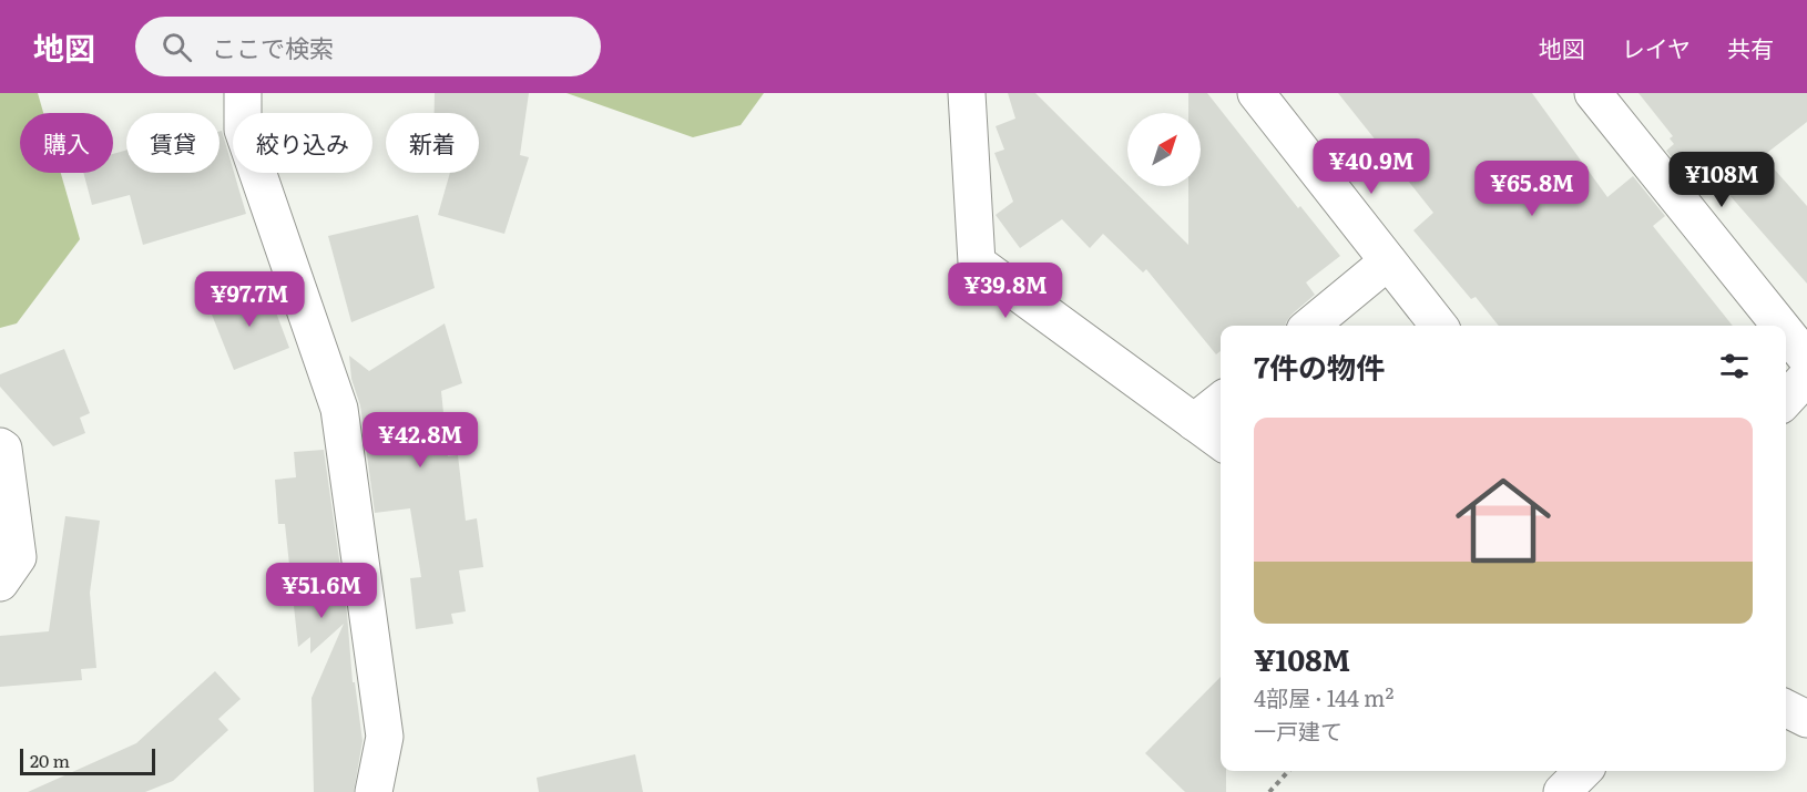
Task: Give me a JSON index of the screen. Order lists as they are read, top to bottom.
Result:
{
  "scale_bar": "20 m",
  "north": "top right",
  "page": {
    "header": "地図",
    "search": "ここで検索",
    "nav": ["地図", "レイヤ", "共有"],
    "chip": [
      "購入",
      "賃貸",
      "絞り込み",
      "新着"
    ],
    "price": [
      "¥40.9M",
      "¥108M",
      "¥65.8M",
      "¥39.8M",
      "¥97.7M",
      "¥42.8M",
      "¥51.6M"
    ],
    "heading": "7件の物件",
    "list": [
      {
        "name": "¥108M",
        "note": "4部屋 · 144 m² · 一戸建て"
      }
    ],
    "scale": "20 m"
  }
}
